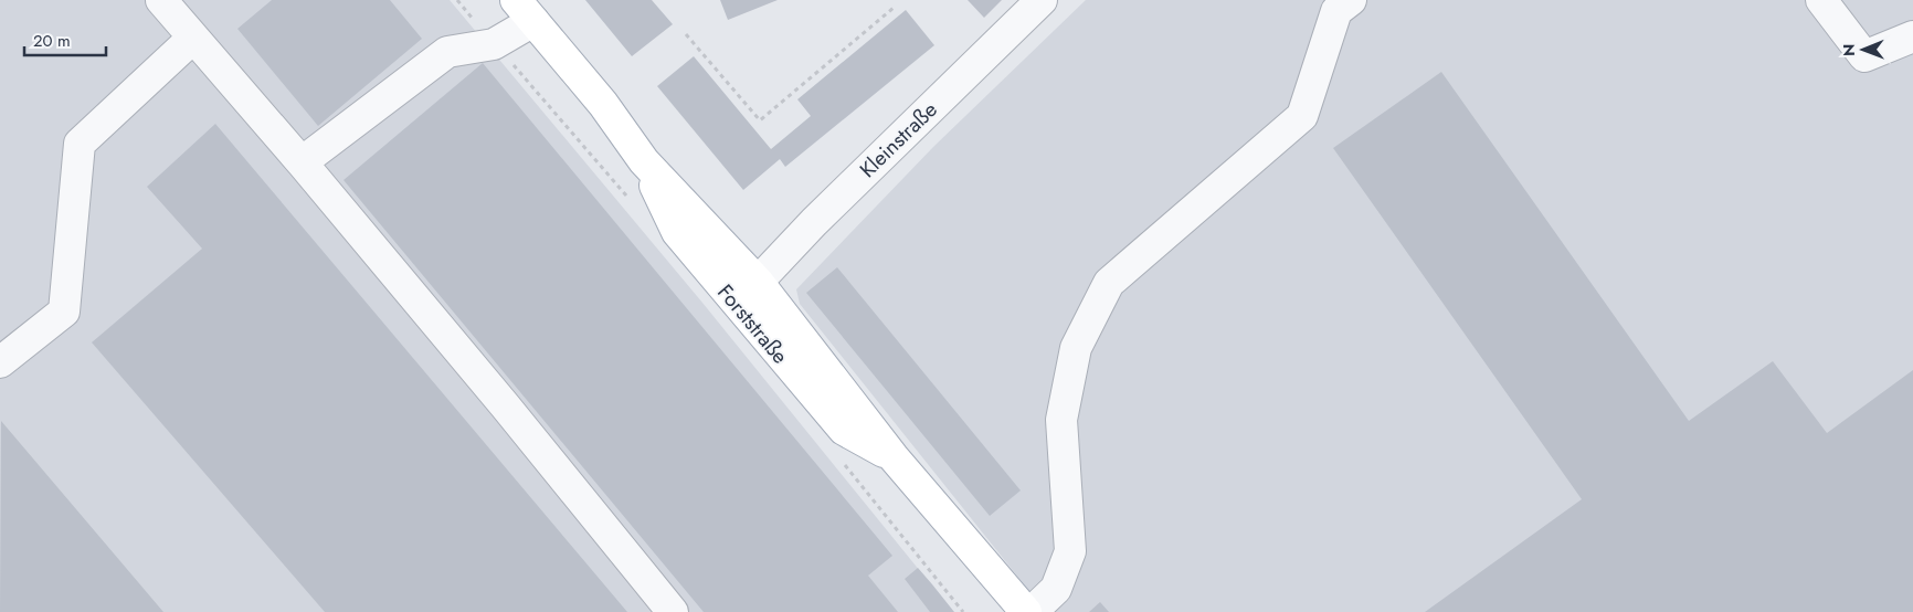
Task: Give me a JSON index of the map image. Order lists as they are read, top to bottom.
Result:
{
  "streets": {
    "main road": ["Forststraße"],
    "street": ["Kleinstraße"]
  },
  "crossings": [
    ["Kleinstraße", "Forststraße"]
  ],
  "scale_bar": "20 m",
  "north": "left"
}
